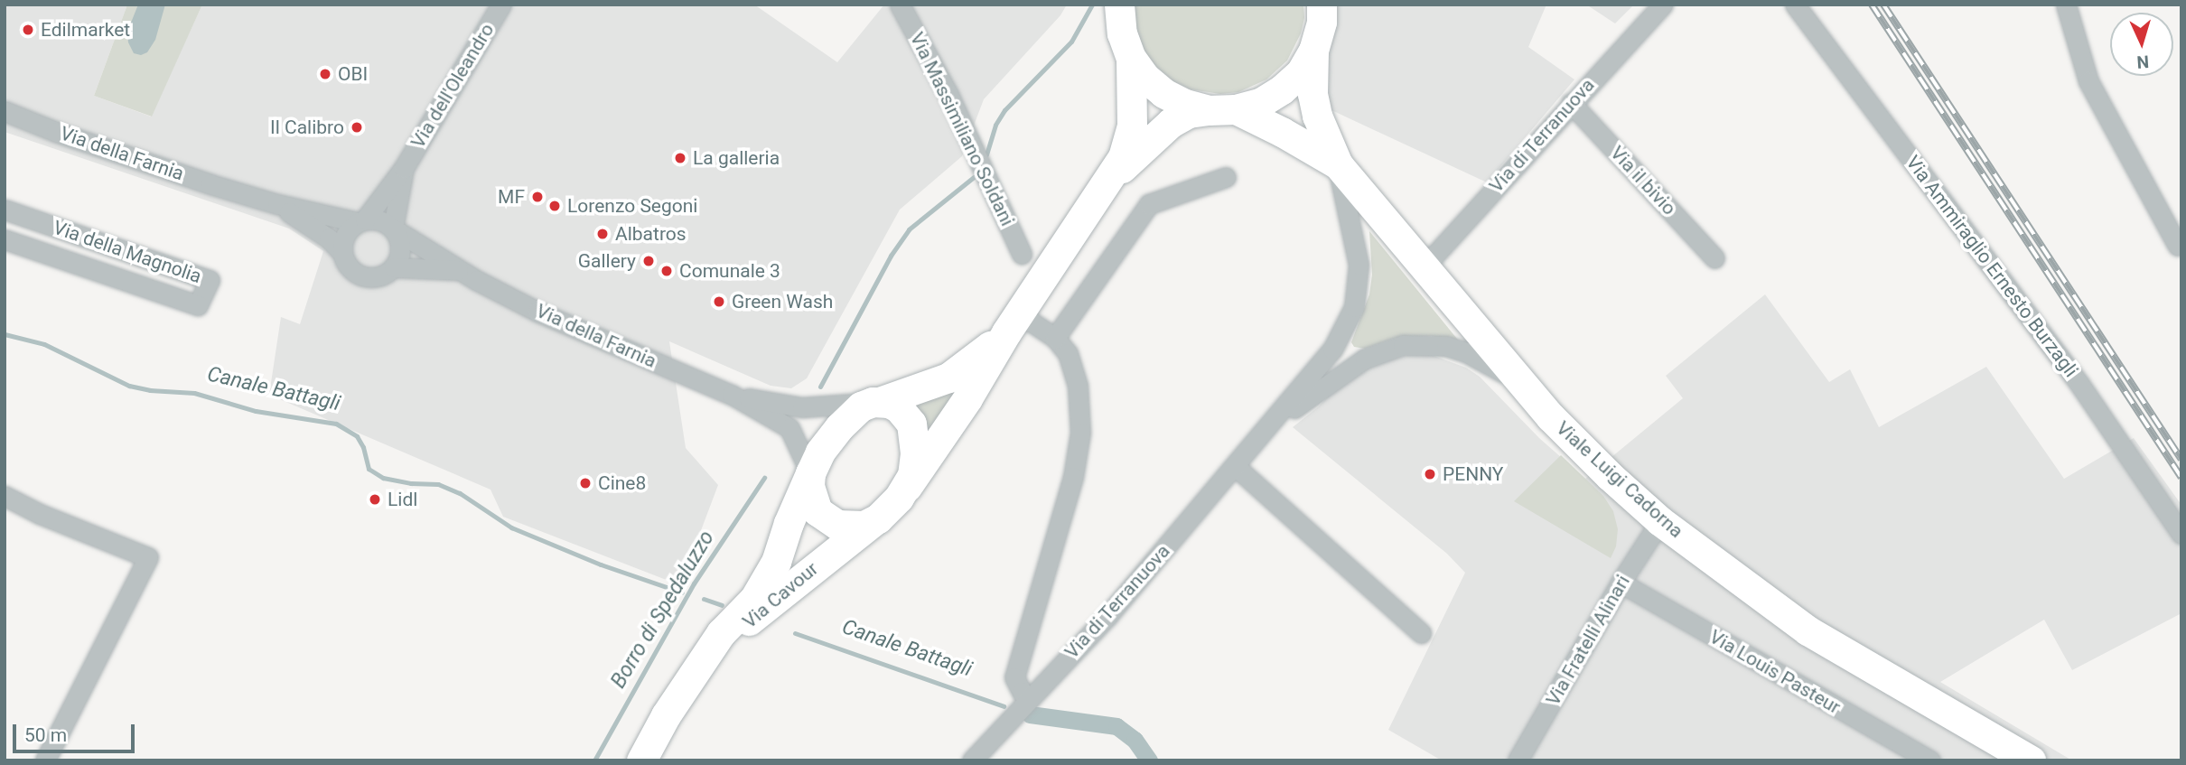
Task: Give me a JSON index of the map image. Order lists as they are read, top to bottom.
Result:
{
  "streets": {
    "main road": ["Viale Luigi Cadorna", "Via Cavour"],
    "street": [
      "Via dell'Oleandro",
      "Via Massimiliano Soldani",
      "Via di Terranuova",
      "Via della Farnia",
      "Via il bivio",
      "Via della Magnolia",
      "Via Ammiraglio Ernesto Burzagli",
      "Via Fratelli Alinari",
      "Via Louis Pasteur"
    ]
  },
  "crossings": [
    ["Via dell'Oleandro", "Via della Farnia"],
    ["Via di Terranuova", "Via il bivio"],
    ["Via di Terranuova", "Viale Luigi Cadorna"],
    ["Via della Farnia", "Via Cavour"],
    ["Viale Luigi Cadorna", "Via Cavour"],
    ["Viale Luigi Cadorna", "Via Fratelli Alinari"],
    ["Via Fratelli Alinari", "Via Louis Pasteur"]
  ],
  "water": ["Canale Battagli", "Borro di Spedaluzzo"],
  "places": [
    "Edilmarket",
    "OBI",
    "Il Calibro",
    "La galleria",
    "MF",
    "Lorenzo Segoni",
    "Albatros",
    "Gallery",
    "Comunale 3",
    "Green Wash",
    "PENNY",
    "Cine8",
    "Lidl"
  ],
  "scale_bar": "50 m",
  "north": "bottom"
}
